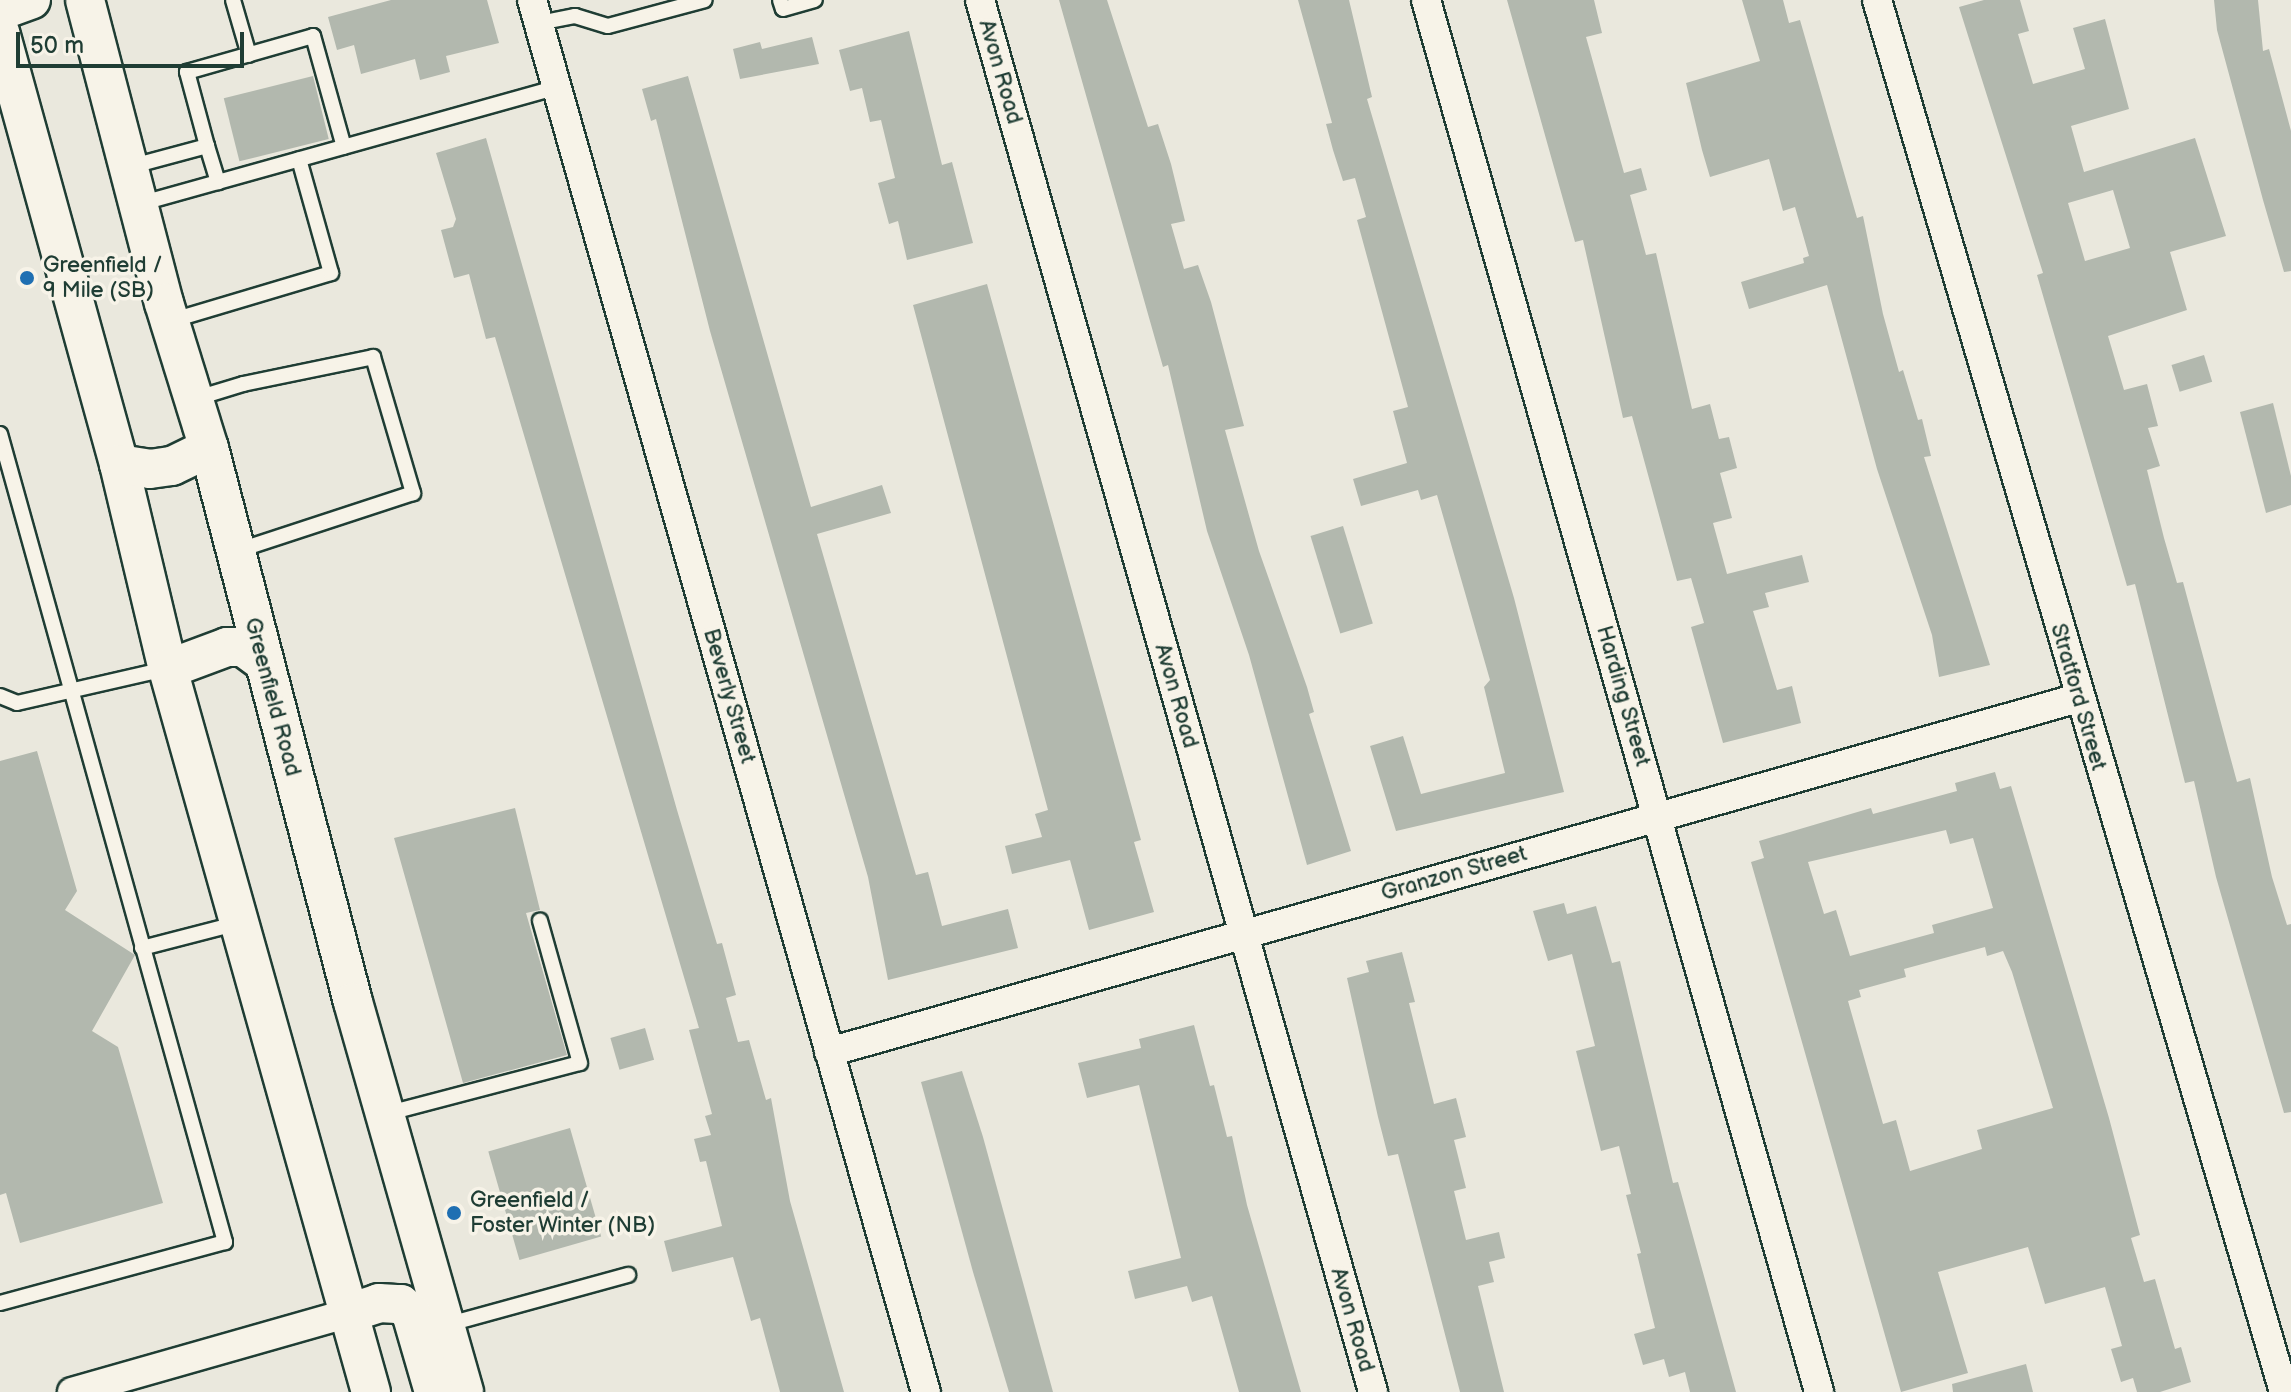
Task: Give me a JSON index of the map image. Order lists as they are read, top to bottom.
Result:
{
  "streets": {
    "main road": ["Greenfield Road"],
    "street": [
      "Avon Road",
      "Beverly Street",
      "Harding Street",
      "Stratford Street",
      "Granzon Street"
    ]
  },
  "crossings": [
    ["Avon Road", "Granzon Street"],
    ["Beverly Street", "Granzon Street"],
    ["Harding Street", "Granzon Street"],
    ["Stratford Street", "Granzon Street"]
  ],
  "places": ["Greenfield / 9 Mile (SB)", "Greenfield / Foster Winter (NB)"],
  "scale_bar": "50 m"
}
